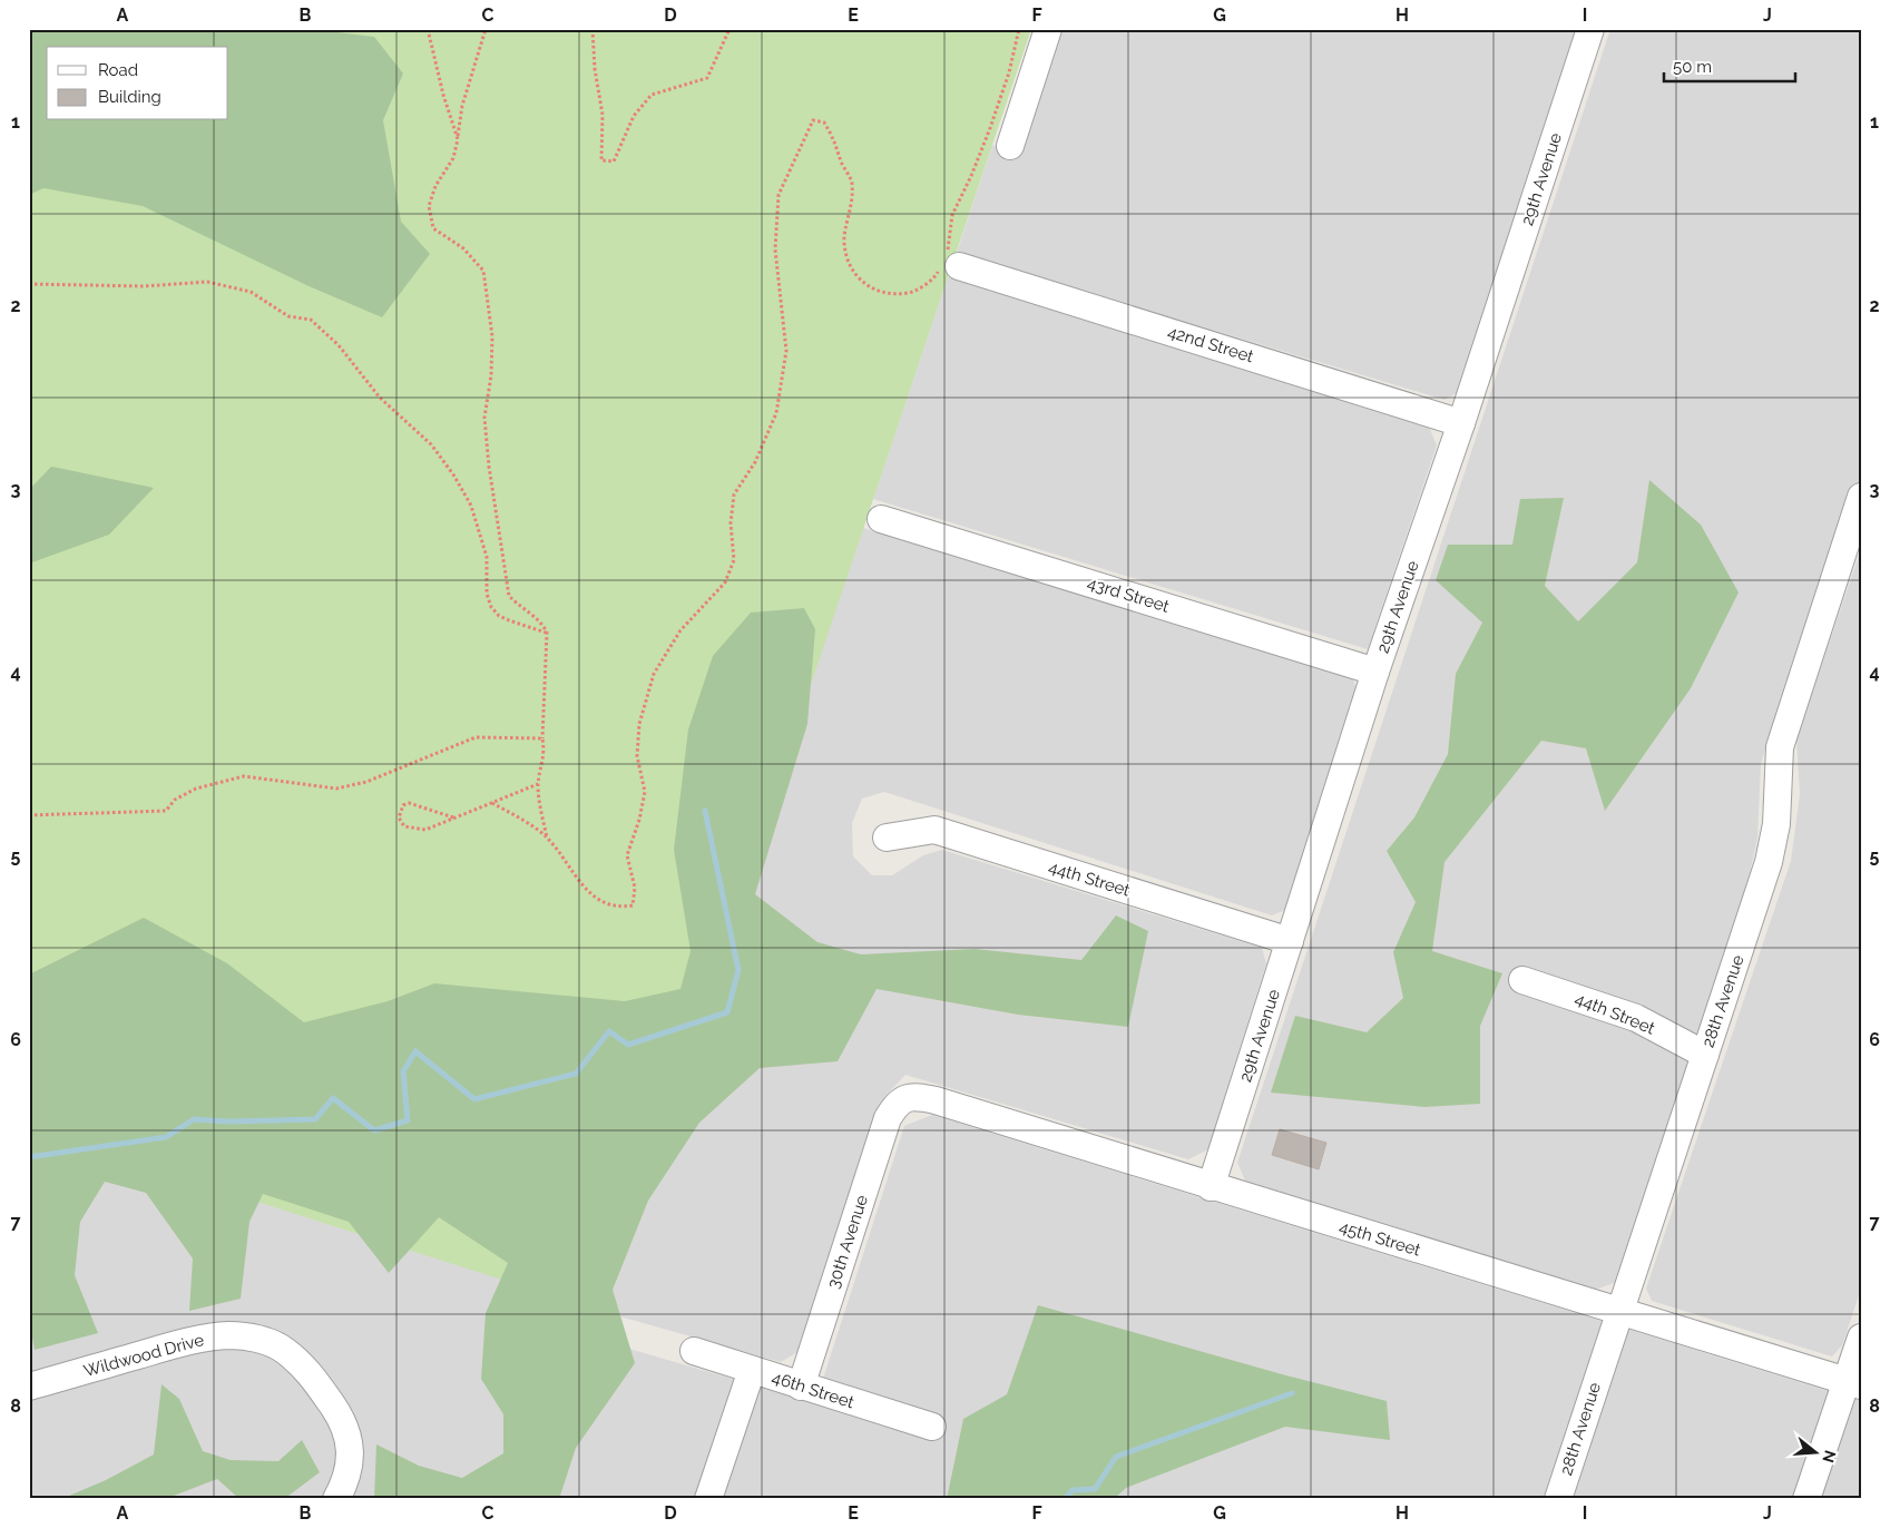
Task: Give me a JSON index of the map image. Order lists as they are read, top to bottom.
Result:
{
  "streets": {
    "street": [
      "29th Avenue",
      "42nd Street",
      "43rd Street",
      "44th Street",
      "28th Avenue",
      "45th Street",
      "30th Avenue",
      "Wildwood Drive",
      "46th Street"
    ]
  },
  "crossings": [
    ["29th Avenue", "42nd Street"],
    ["29th Avenue", "43rd Street"],
    ["29th Avenue", "44th Street"],
    ["29th Avenue", "45th Street"],
    ["44th Street", "28th Avenue"],
    ["28th Avenue", "45th Street"],
    ["45th Street", "30th Avenue"],
    ["30th Avenue", "46th Street"]
  ],
  "legend": ["Road", "Building"],
  "scale_bar": "50 m",
  "north": "right",
  "grid": {
    "columns": [
      "A",
      "B",
      "C",
      "D",
      "E",
      "F",
      "G",
      "H",
      "I",
      "J"
    ],
    "rows": [
      "1",
      "2",
      "3",
      "4",
      "5",
      "6",
      "7",
      "8"
    ]
  }
}
